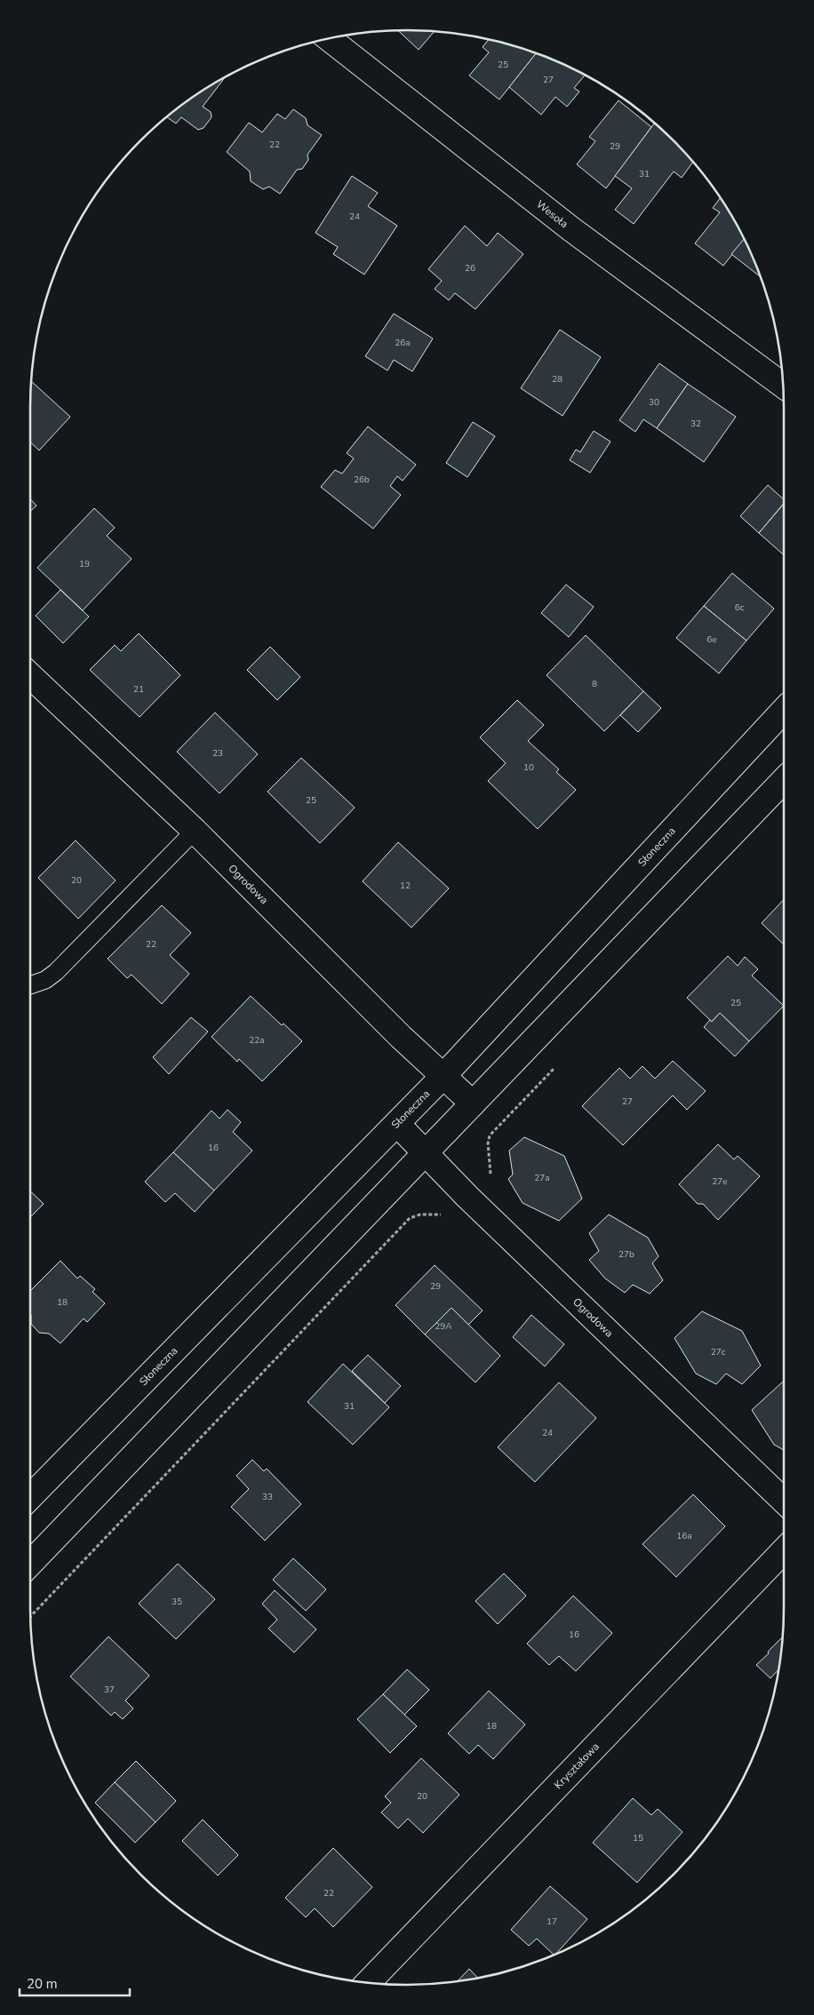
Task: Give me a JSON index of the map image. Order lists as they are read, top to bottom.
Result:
{
  "streets": {
    "street": [
      "Wesoła",
      "Słoneczna",
      "Ogrodowa",
      "Kryształowa"
    ]
  },
  "crossings": [
    ["Słoneczna", "Ogrodowa"]
  ],
  "house_numbers": [
    "25",
    "27",
    "22",
    "29",
    "31",
    "24",
    "26",
    "26a",
    "28",
    "30",
    "32",
    "26b",
    "19",
    "6c",
    "6e",
    "8",
    "21",
    "23",
    "10",
    "25",
    "20",
    "12",
    "22",
    "25",
    "22a",
    "27",
    "16",
    "27a",
    "27e",
    "27b",
    "29",
    "18",
    "29A",
    "27c",
    "31",
    "24",
    "33",
    "16a",
    "35",
    "16",
    "37",
    "18",
    "20",
    "15",
    "22",
    "17"
  ],
  "scale_bar": "20 m"
}
